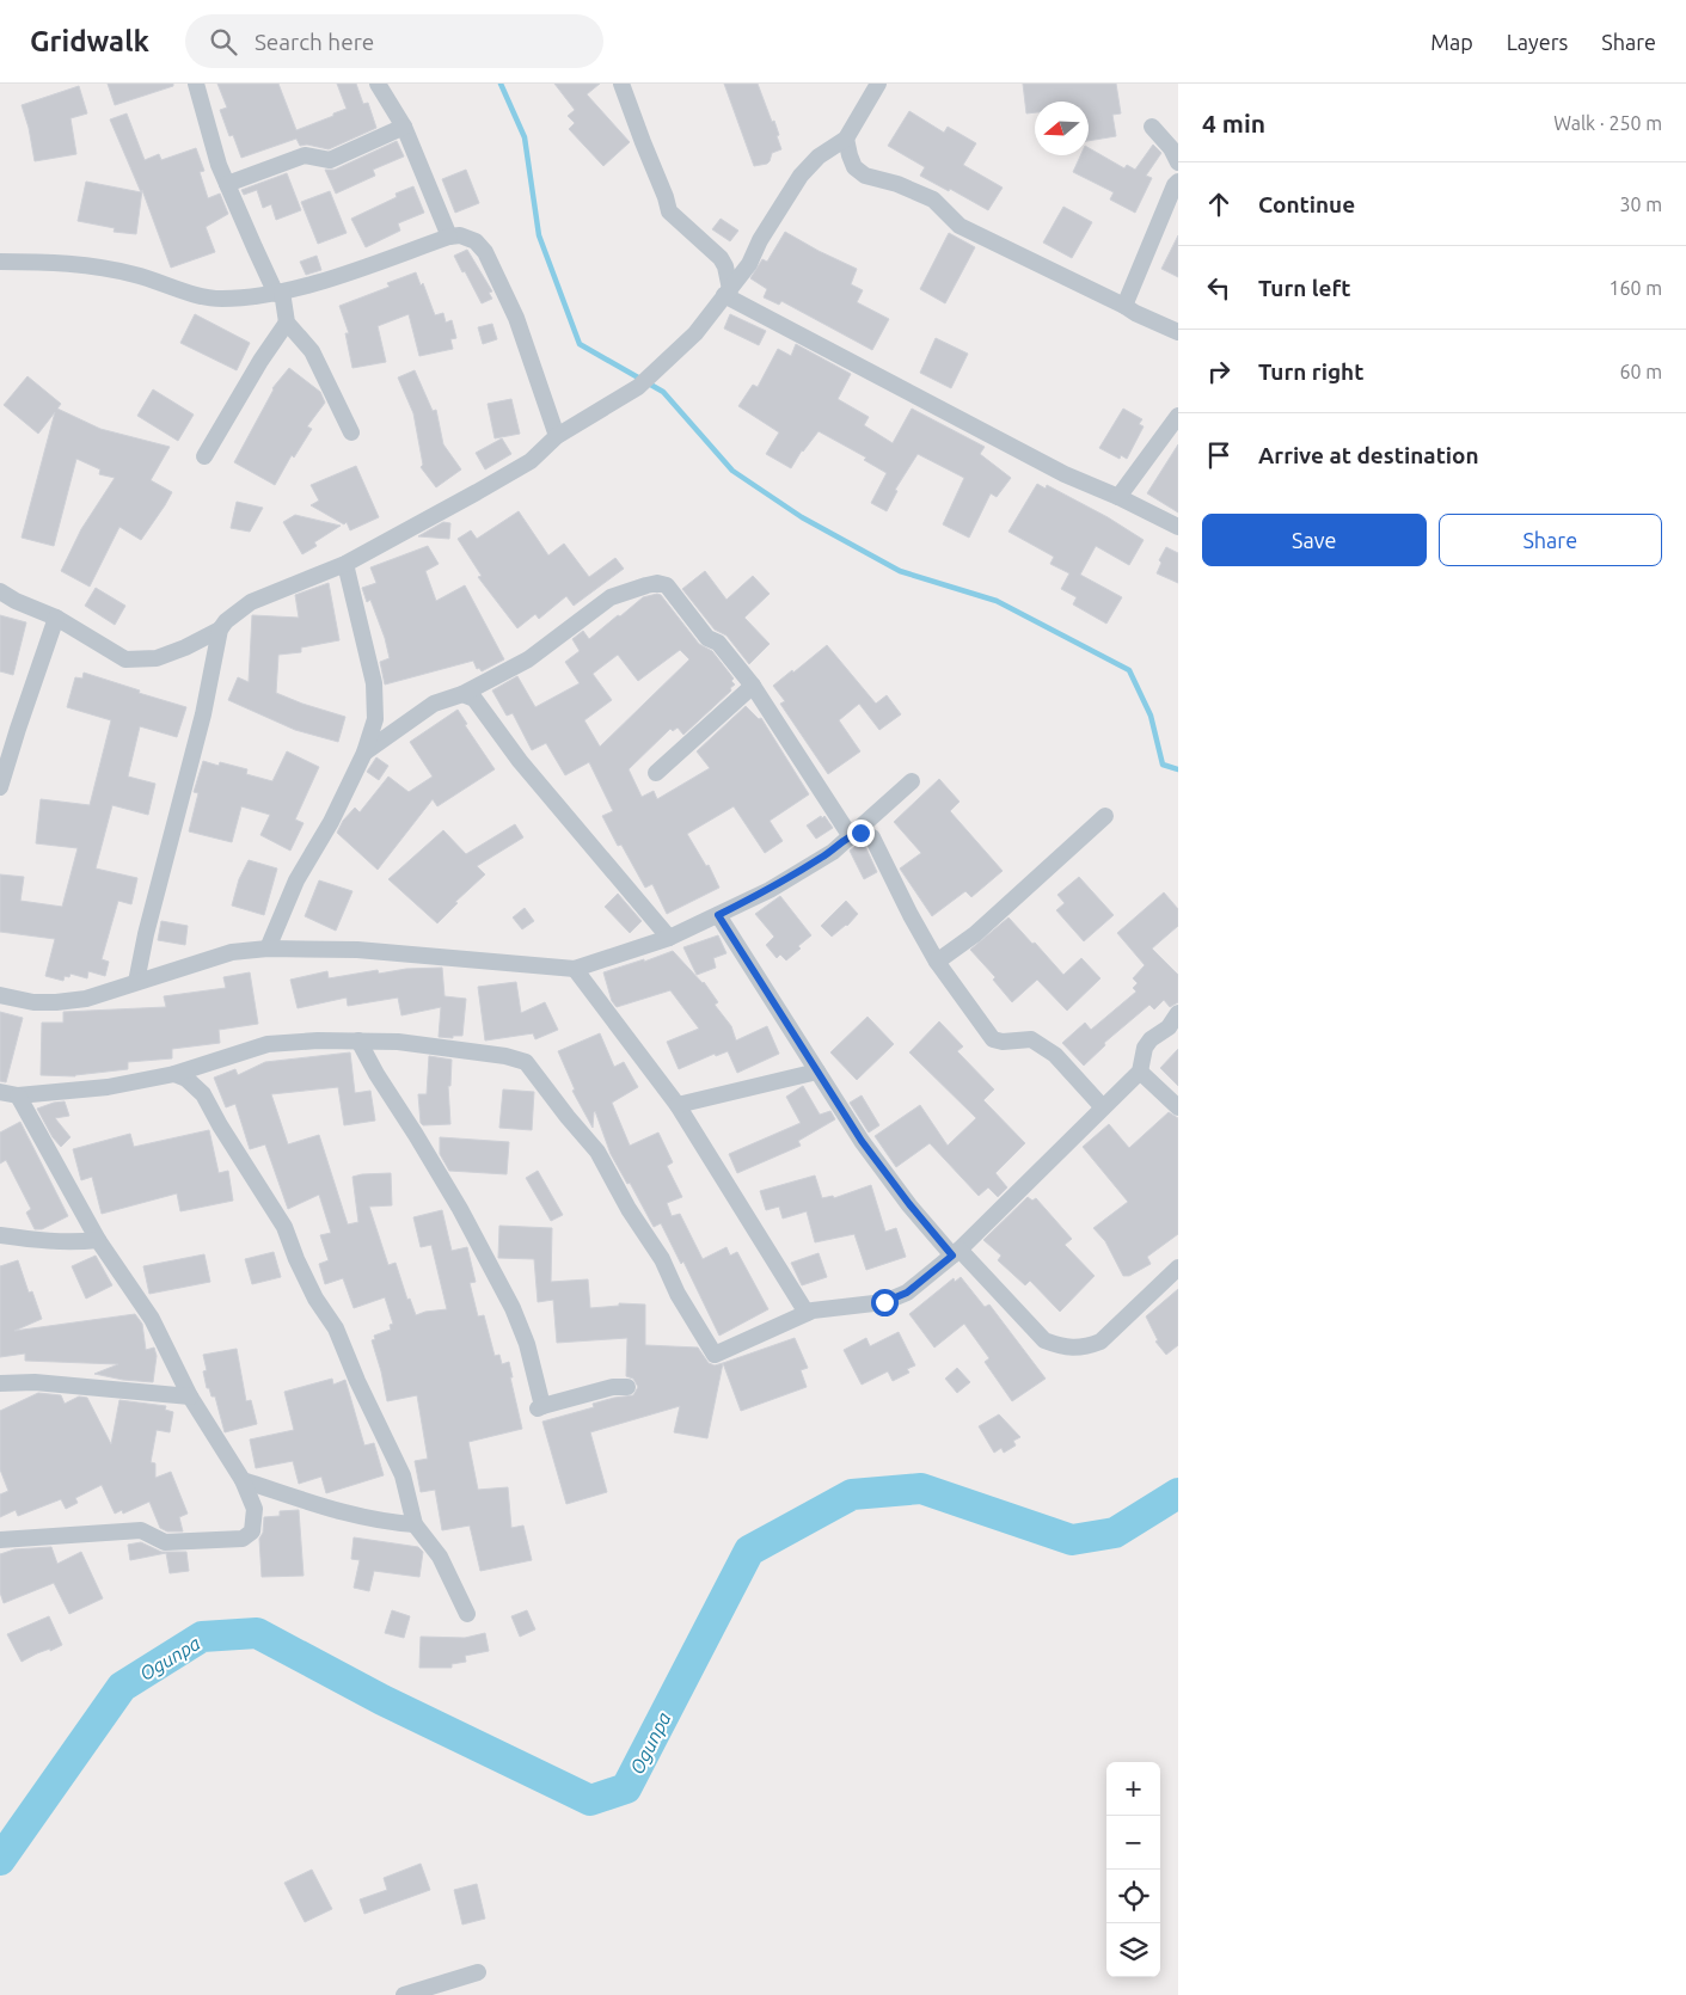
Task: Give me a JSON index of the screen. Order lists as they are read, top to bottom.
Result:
{
  "water": ["Ogunpa"],
  "north": "left",
  "page": {
    "header": "Gridwalk",
    "search": "Search here",
    "nav": ["Map", "Layers", "Share"],
    "heading": ["4 min", "Walk · 250 m"],
    "list": [
      ["Continue", "30 m"],
      ["Turn left", "160 m"],
      ["Turn right", "60 m"],
      "Arrive at destination"
    ],
    "buttons": ["Save", "Share"],
    "map_buttons": ["+", "−"]
  }
}
